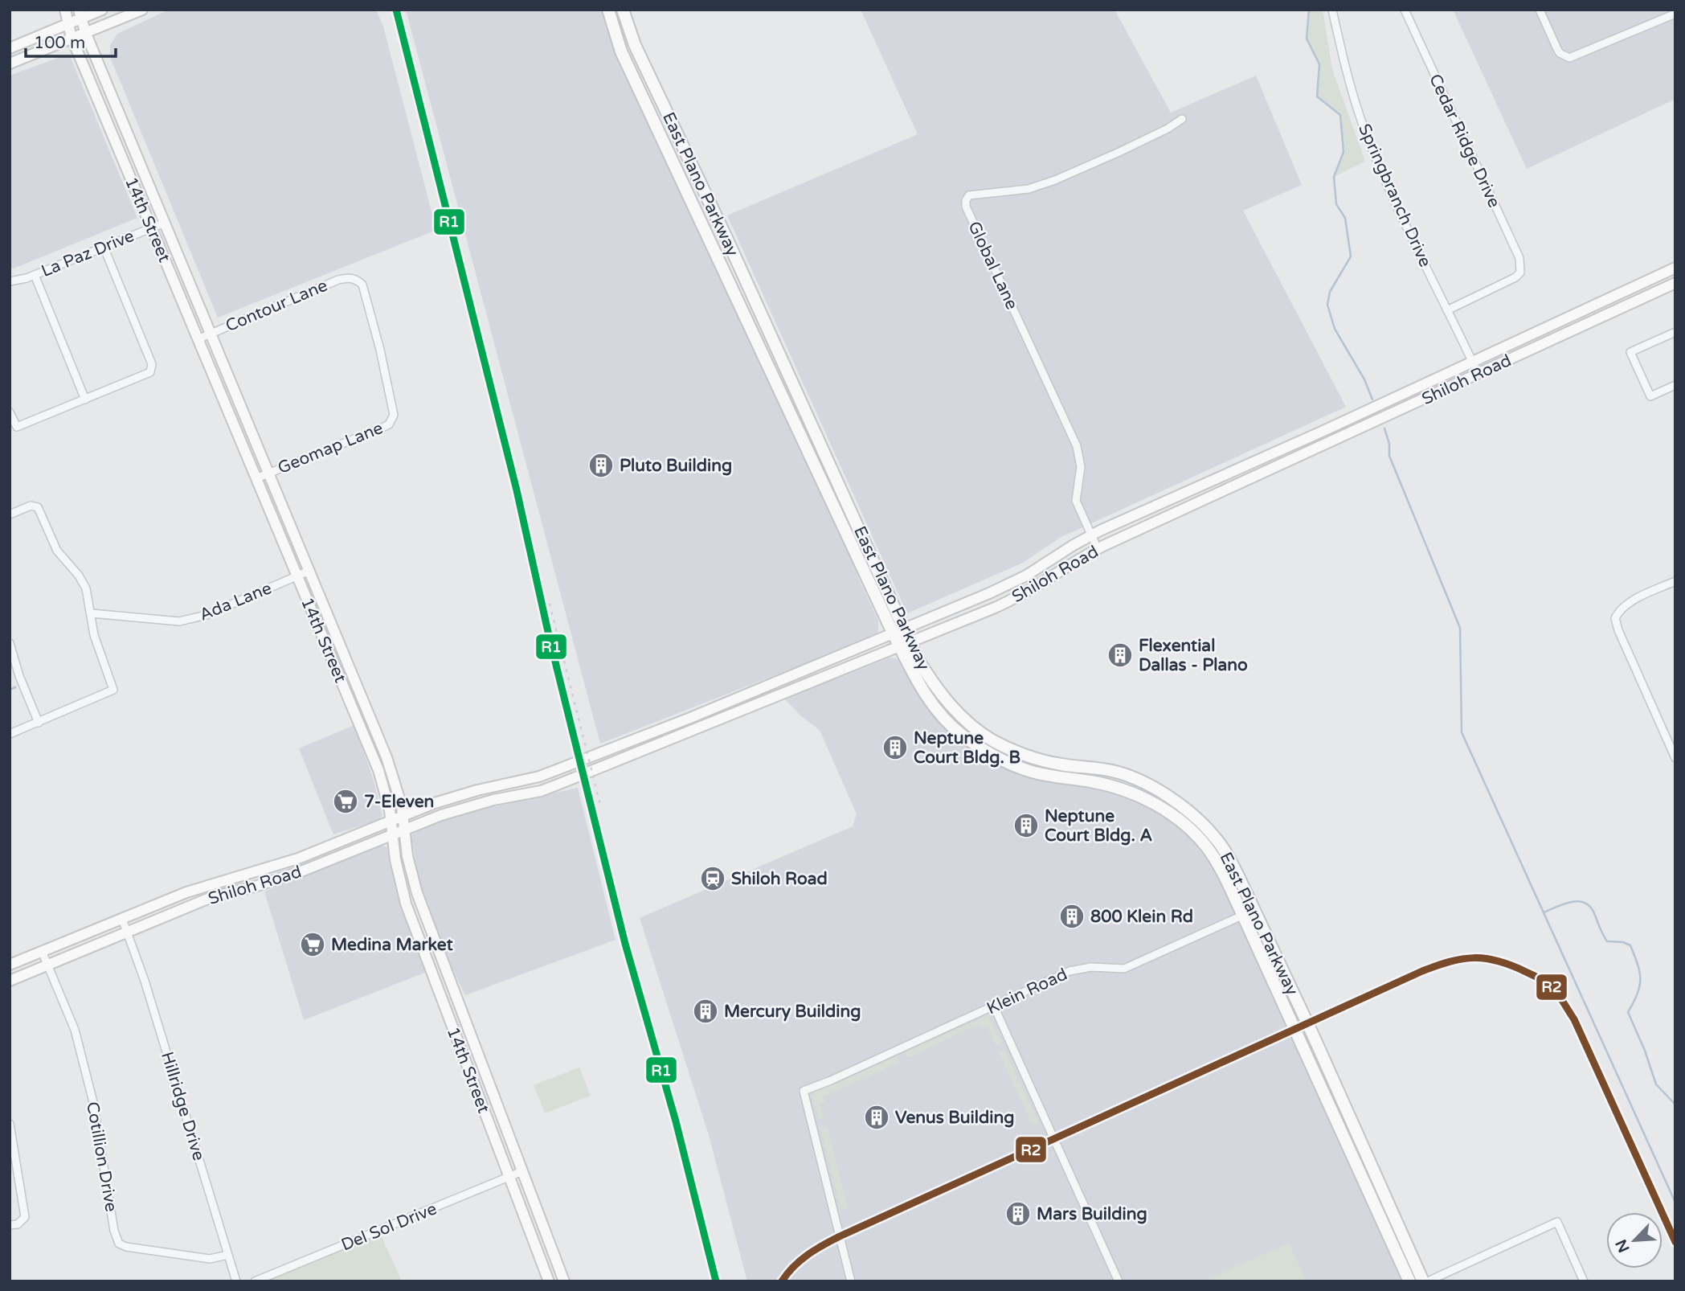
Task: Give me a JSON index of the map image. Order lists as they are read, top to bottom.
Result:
{
  "streets": {
    "main road": ["East Plano Parkway", "14th Street", "Shiloh Road"],
    "street": [
      "Cedar Ridge Drive",
      "Springbranch Drive",
      "La Paz Drive",
      "Global Lane",
      "Contour Lane",
      "Geomap Lane",
      "Ada Lane",
      "Klein Road",
      "Hillridge Drive",
      "Cotillion Drive",
      "Del Sol Drive"
    ]
  },
  "crossings": [
    ["Cedar Ridge Drive", "Springbranch Drive"],
    ["East Plano Parkway", "Shiloh Road"],
    ["East Plano Parkway", "Klein Road"],
    ["Springbranch Drive", "Shiloh Road"],
    ["14th Street", "La Paz Drive"],
    ["14th Street", "Contour Lane"],
    ["14th Street", "Shiloh Road"],
    ["14th Street", "Geomap Lane"],
    ["14th Street", "Ada Lane"],
    ["14th Street", "Del Sol Drive"],
    ["Global Lane", "Shiloh Road"],
    ["Contour Lane", "Geomap Lane"],
    ["Shiloh Road", "Hillridge Drive"],
    ["Shiloh Road", "Cotillion Drive"],
    ["Hillridge Drive", "Cotillion Drive"]
  ],
  "places": {
    "building": [
      "Pluto Building",
      "Flexential Dallas - Plano",
      "Neptune Court Bldg. B",
      "Neptune Court Bldg. A",
      "800 Klein Rd",
      "Mercury Building",
      "Venus Building",
      "Mars Building"
    ],
    "supermarket": ["7-Eleven", "Medina Market"],
    "station": ["Shiloh Road"]
  },
  "lines": ["transit line R1", "transit line R2"],
  "scale_bar": "100 m",
  "north": "bottom left"
}
